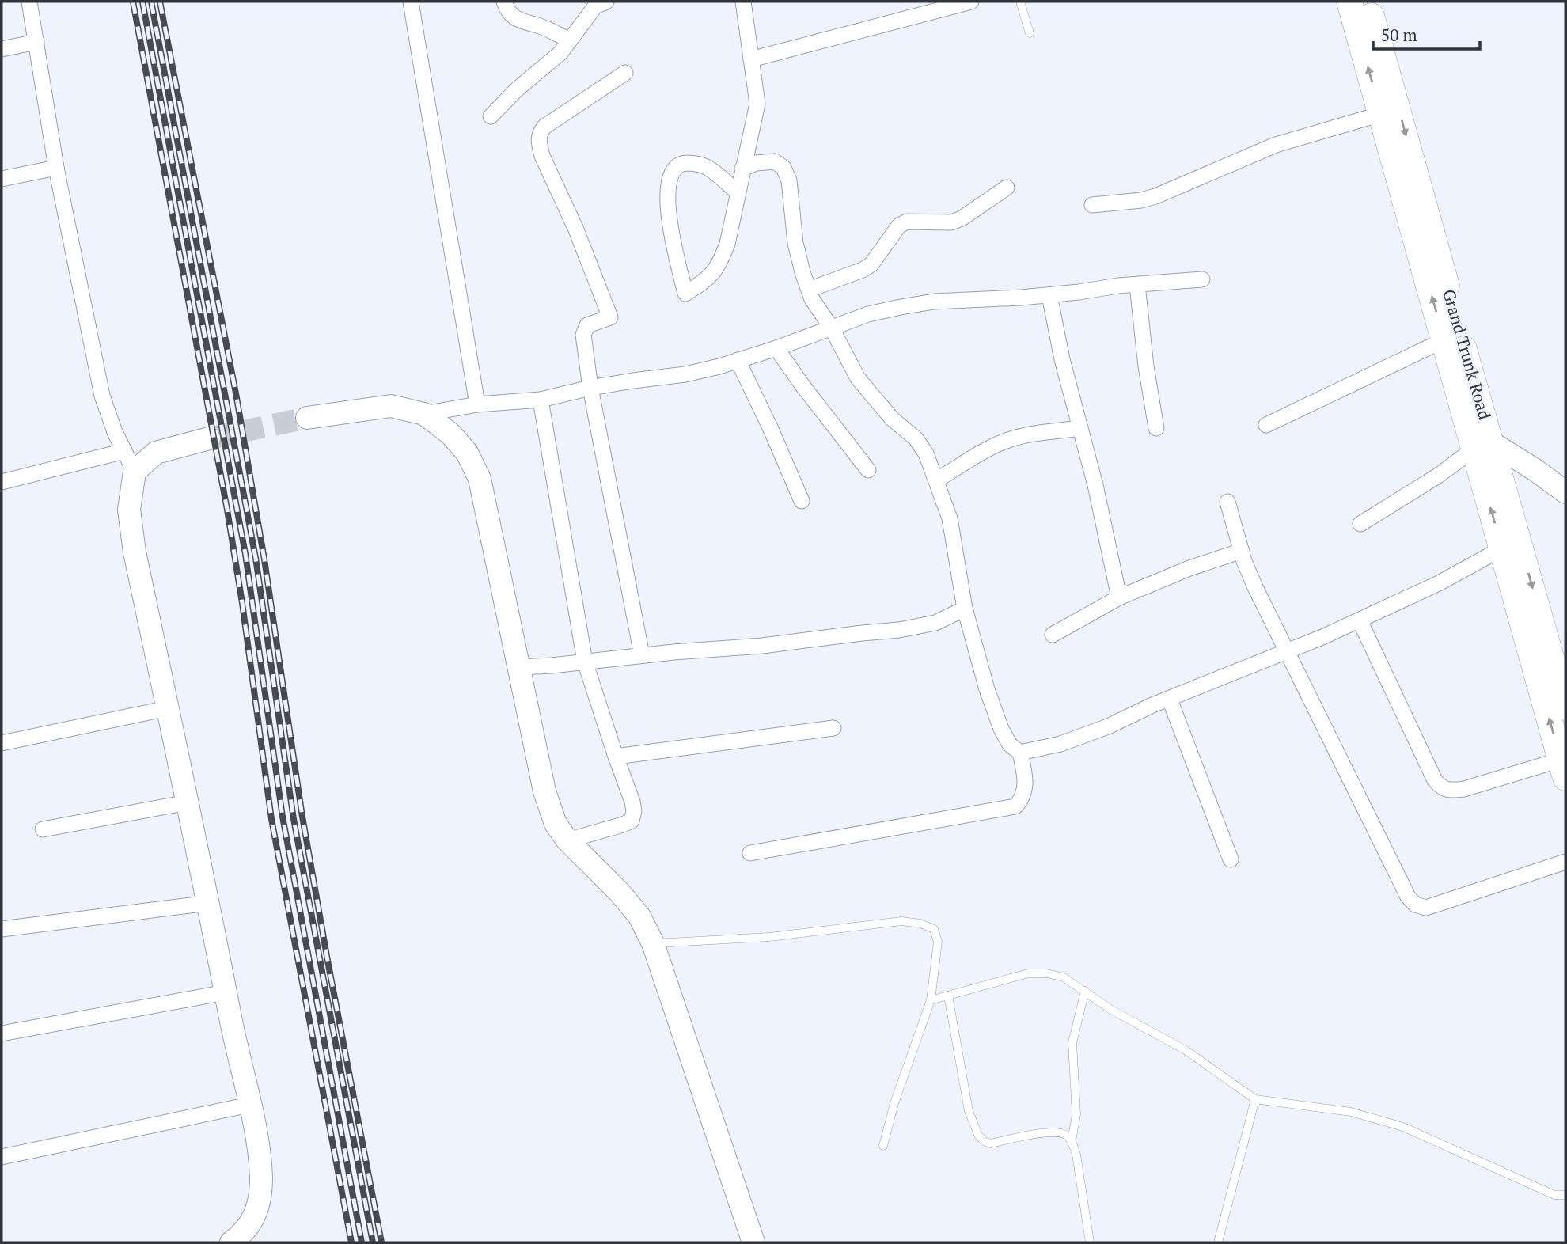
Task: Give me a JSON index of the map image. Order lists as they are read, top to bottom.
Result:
{
  "streets": {
    "main road": ["Grand Trunk Road"]
  },
  "scale_bar": "50 m"
}
